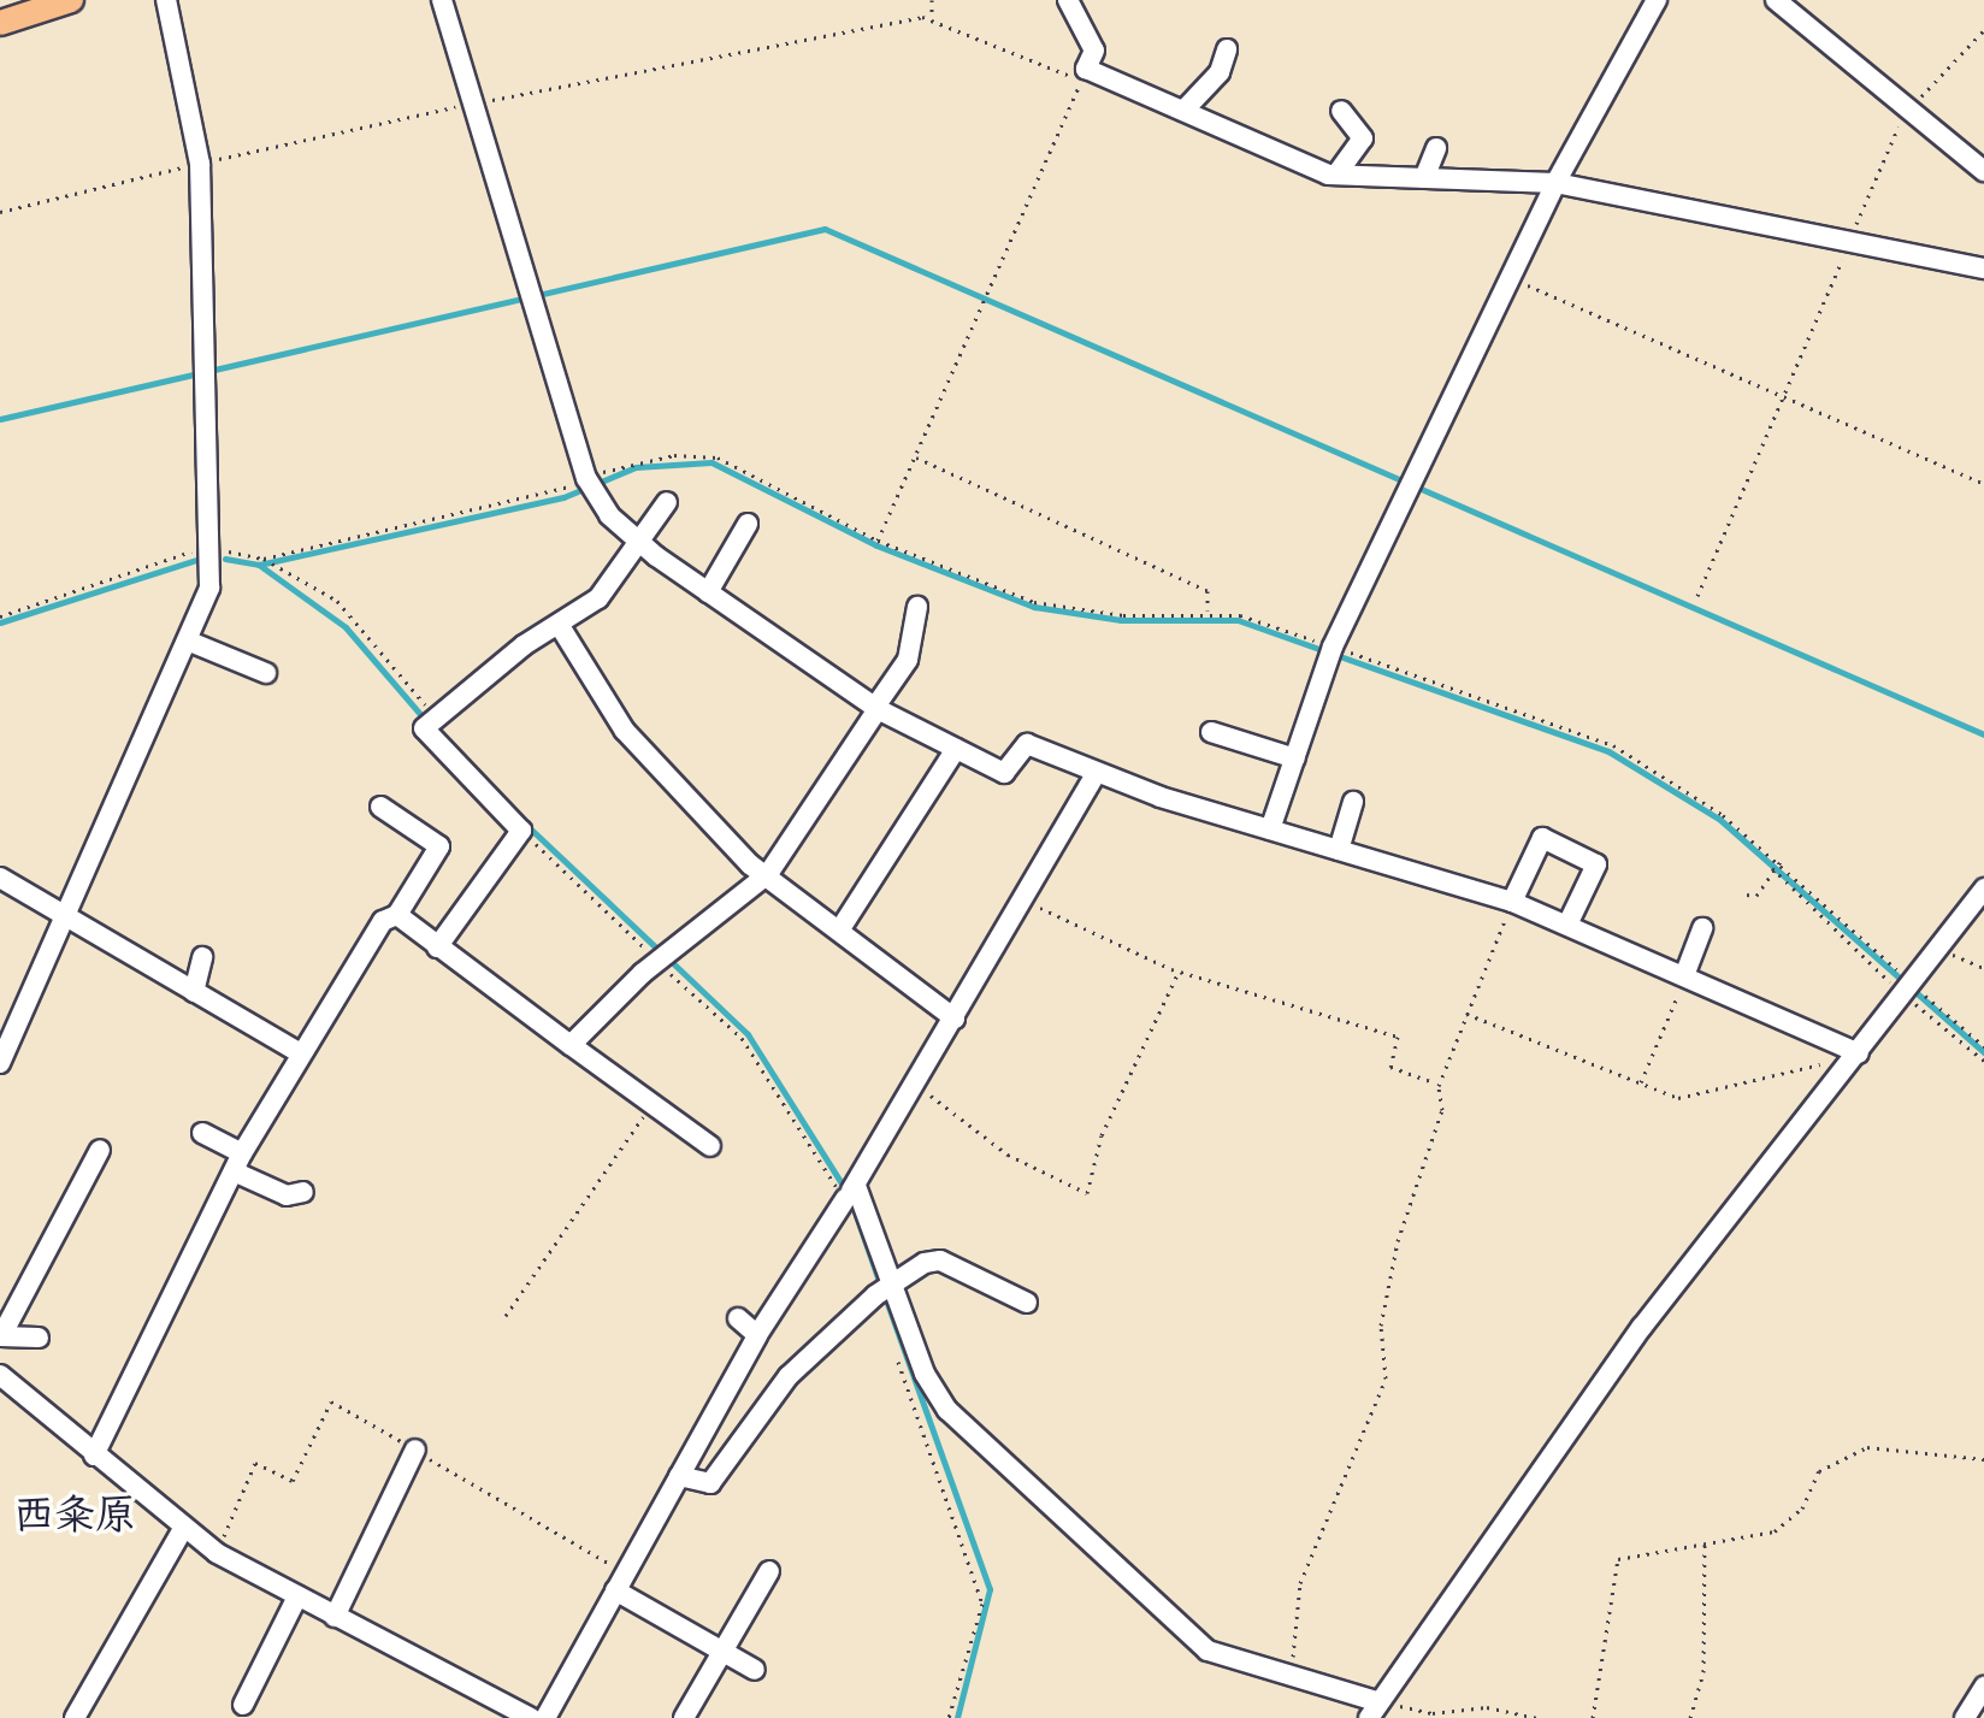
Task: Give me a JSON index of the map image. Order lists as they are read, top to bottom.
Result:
{
  "districts": ["西粂原"]
}
